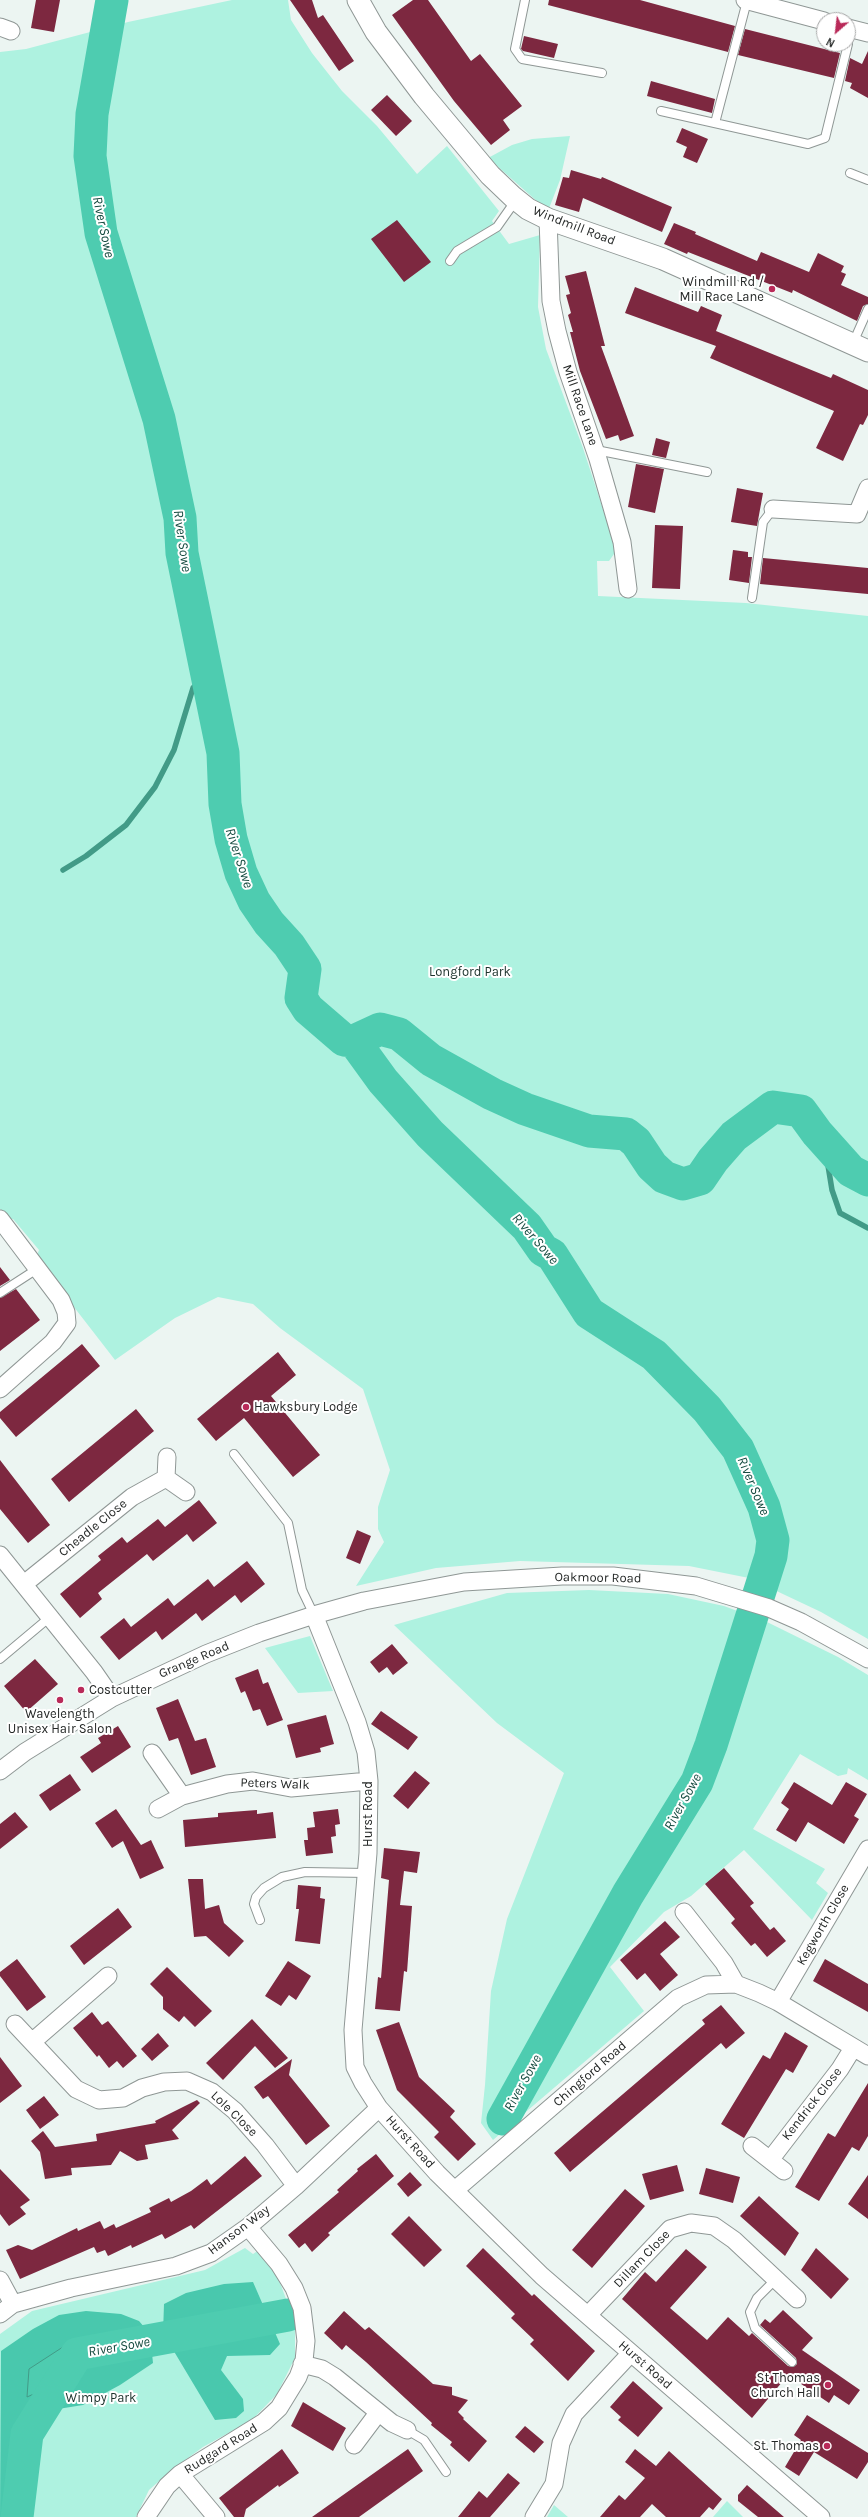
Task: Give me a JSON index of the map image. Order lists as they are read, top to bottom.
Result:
{
  "streets": {
    "street": [
      "Windmill Road",
      "Mill Race Lane",
      "Cheadle Close",
      "Oakmoor Road",
      "Grange Road",
      "Peters Walk",
      "Hurst Road",
      "Kegworth Close",
      "Chingford Road",
      "Kendrick Close",
      "Lole Close",
      "Hanson Way",
      "Dillam Close",
      "Rudgard Road"
    ]
  },
  "crossings": [
    ["Windmill Road", "Mill Race Lane"],
    ["Oakmoor Road", "Grange Road"],
    ["Oakmoor Road", "Hurst Road"],
    ["Grange Road", "Hurst Road"],
    ["Peters Walk", "Hurst Road"],
    ["Hurst Road", "Chingford Road"],
    ["Hurst Road", "Hanson Way"],
    ["Hurst Road", "Dillam Close"],
    ["Kegworth Close", "Chingford Road"],
    ["Chingford Road", "Kendrick Close"],
    ["Lole Close", "Hanson Way"],
    ["Hanson Way", "Rudgard Road"]
  ],
  "water": ["River Sowe"],
  "parks": ["Longford Park", "Wimpy Park"],
  "places": [
    "Windmill Rd / Mill Race Lane",
    "Hawksbury Lodge",
    "Costcutter",
    "Wavelength Unisex Hair Salon",
    "St Thomas Church Hall",
    "St. Thomas"
  ],
  "north": "bottom left"
}
